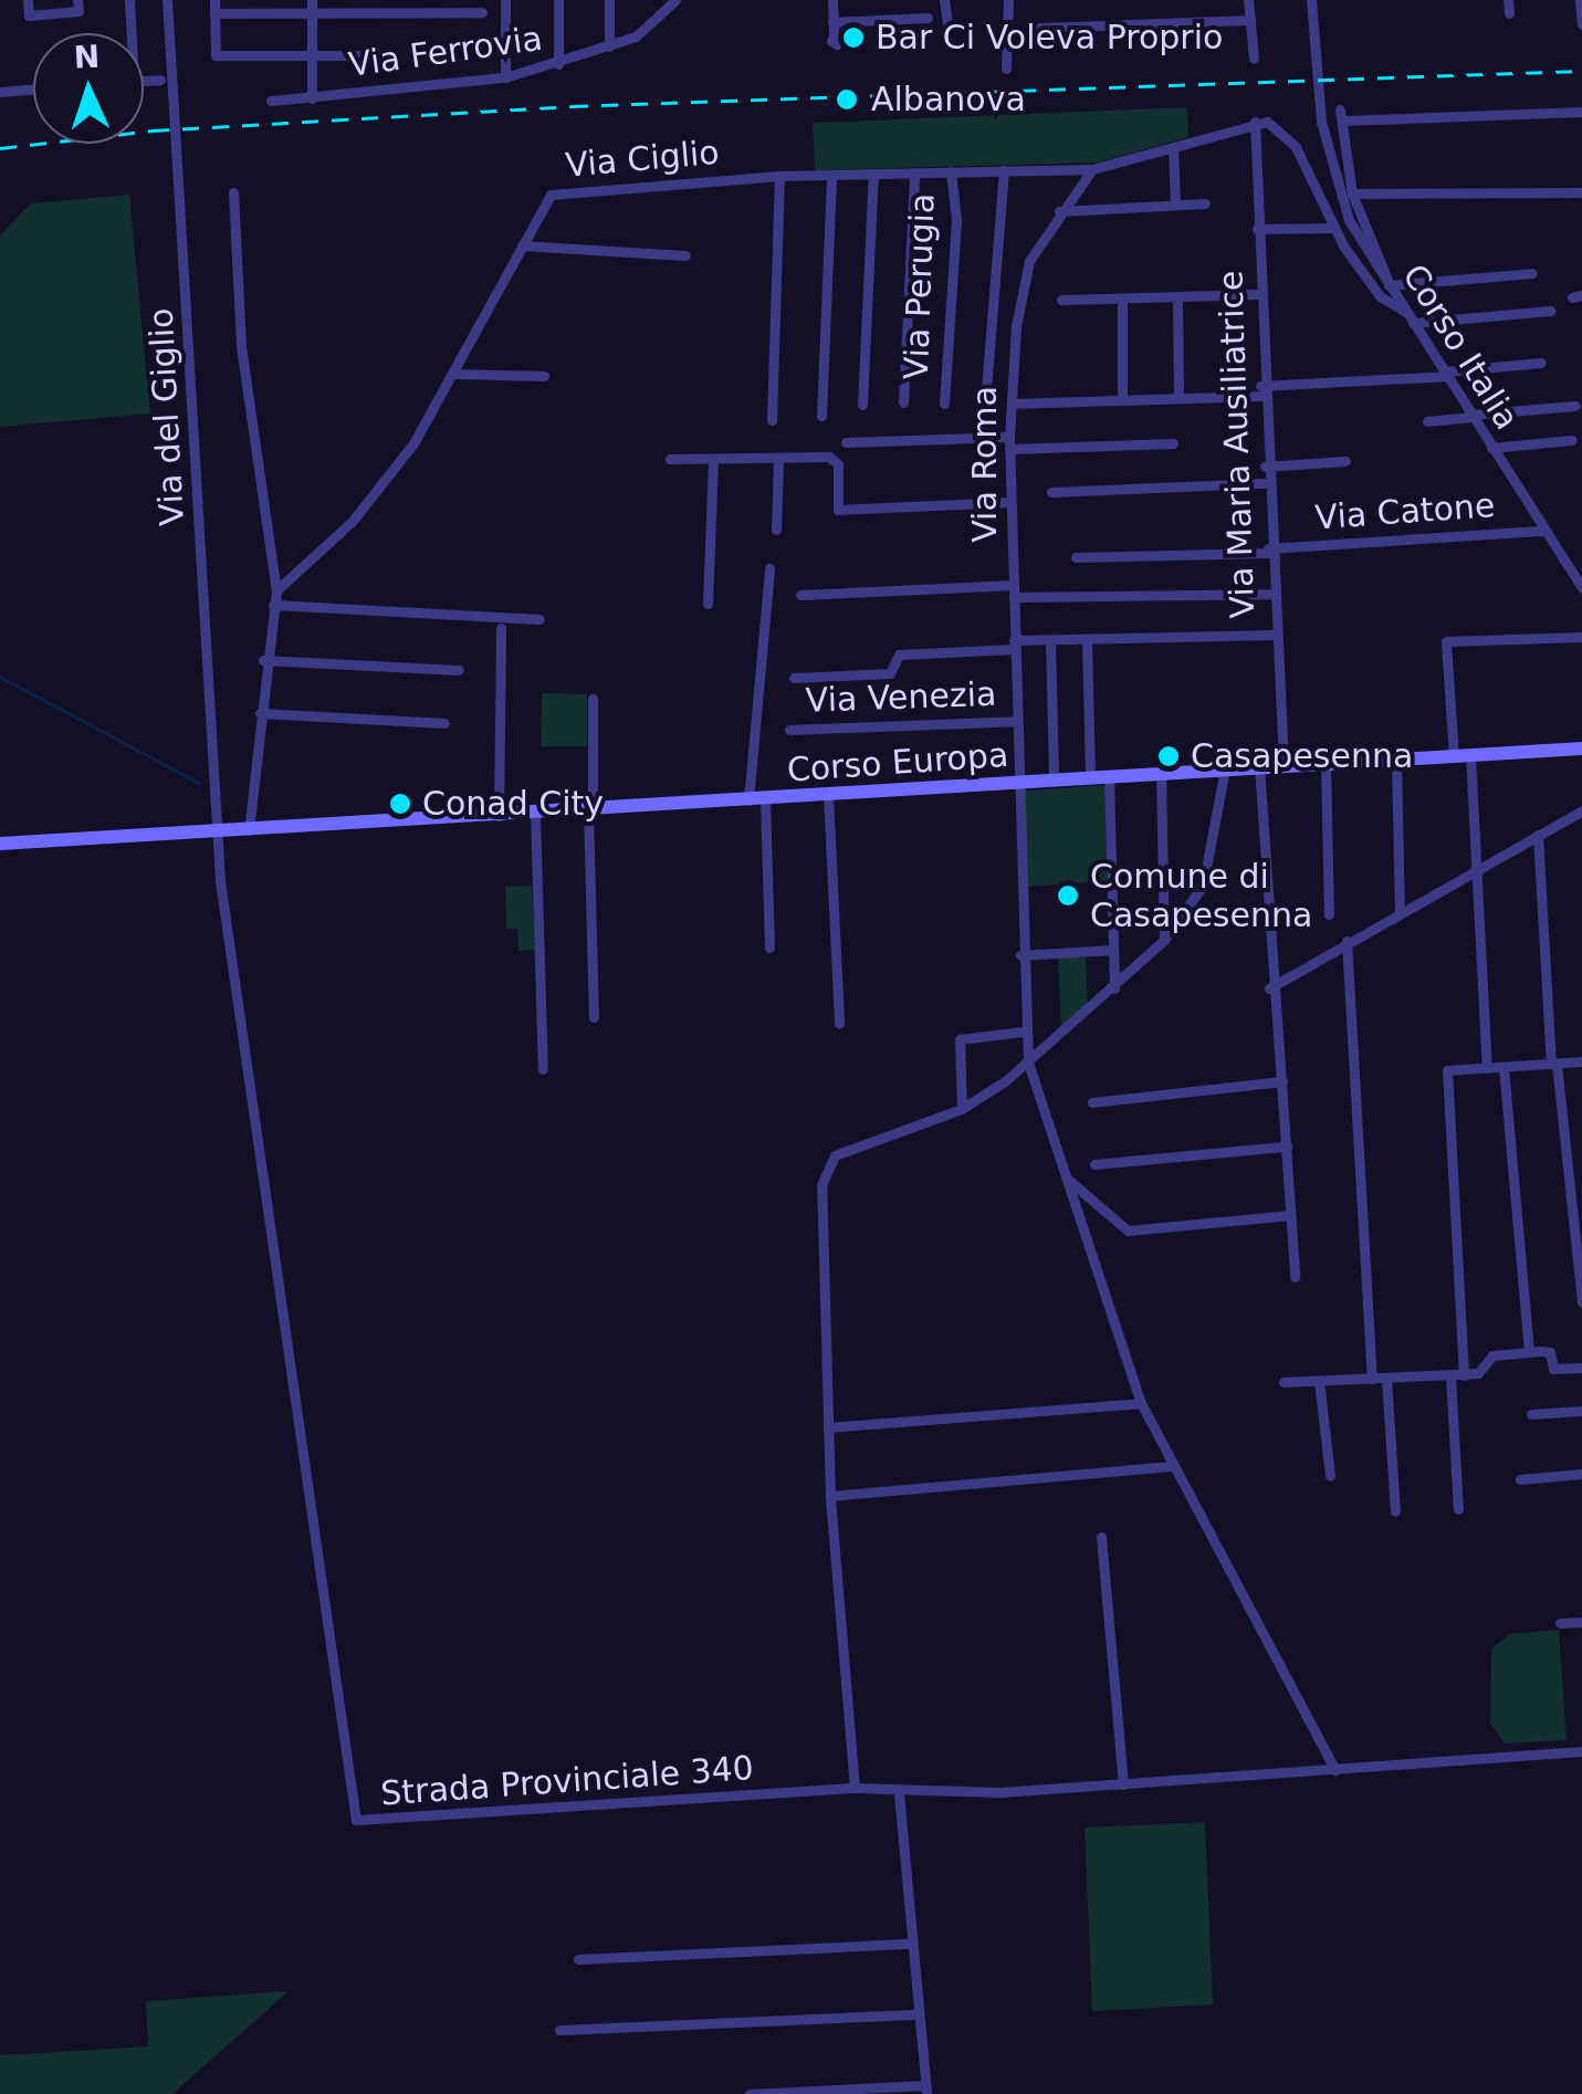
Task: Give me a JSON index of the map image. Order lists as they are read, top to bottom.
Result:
{
  "streets": {
    "street": [
      "Via Ferrovia",
      "Via Ciglio",
      "Via Perugia",
      "Corso Italia",
      "Via del Giglio",
      "Via Maria Ausiliatrice",
      "Via Roma",
      "Via Catone",
      "Via Venezia",
      "Corso Europa",
      "Strada Provinciale 340"
    ]
  },
  "crossings": [
    ["Via Ciglio", "Via Perugia"],
    ["Via Ciglio", "Via Maria Ausiliatrice"],
    ["Via Ciglio", "Via Roma"],
    ["Corso Italia", "Via Catone"],
    ["Via del Giglio", "Corso Europa"],
    ["Via del Giglio", "Strada Provinciale 340"],
    ["Via Maria Ausiliatrice", "Via Catone"],
    ["Via Maria Ausiliatrice", "Corso Europa"],
    ["Via Roma", "Via Venezia"],
    ["Via Roma", "Corso Europa"],
    ["Via Roma", "Strada Provinciale 340"],
    ["Corso Europa", "Strada Provinciale 340"]
  ],
  "places": [
    "Bar Ci Voleva Proprio",
    "Albanova",
    "Casapesenna",
    "Conad City",
    "Comune di Casapesenna"
  ],
  "north": "top"
}
